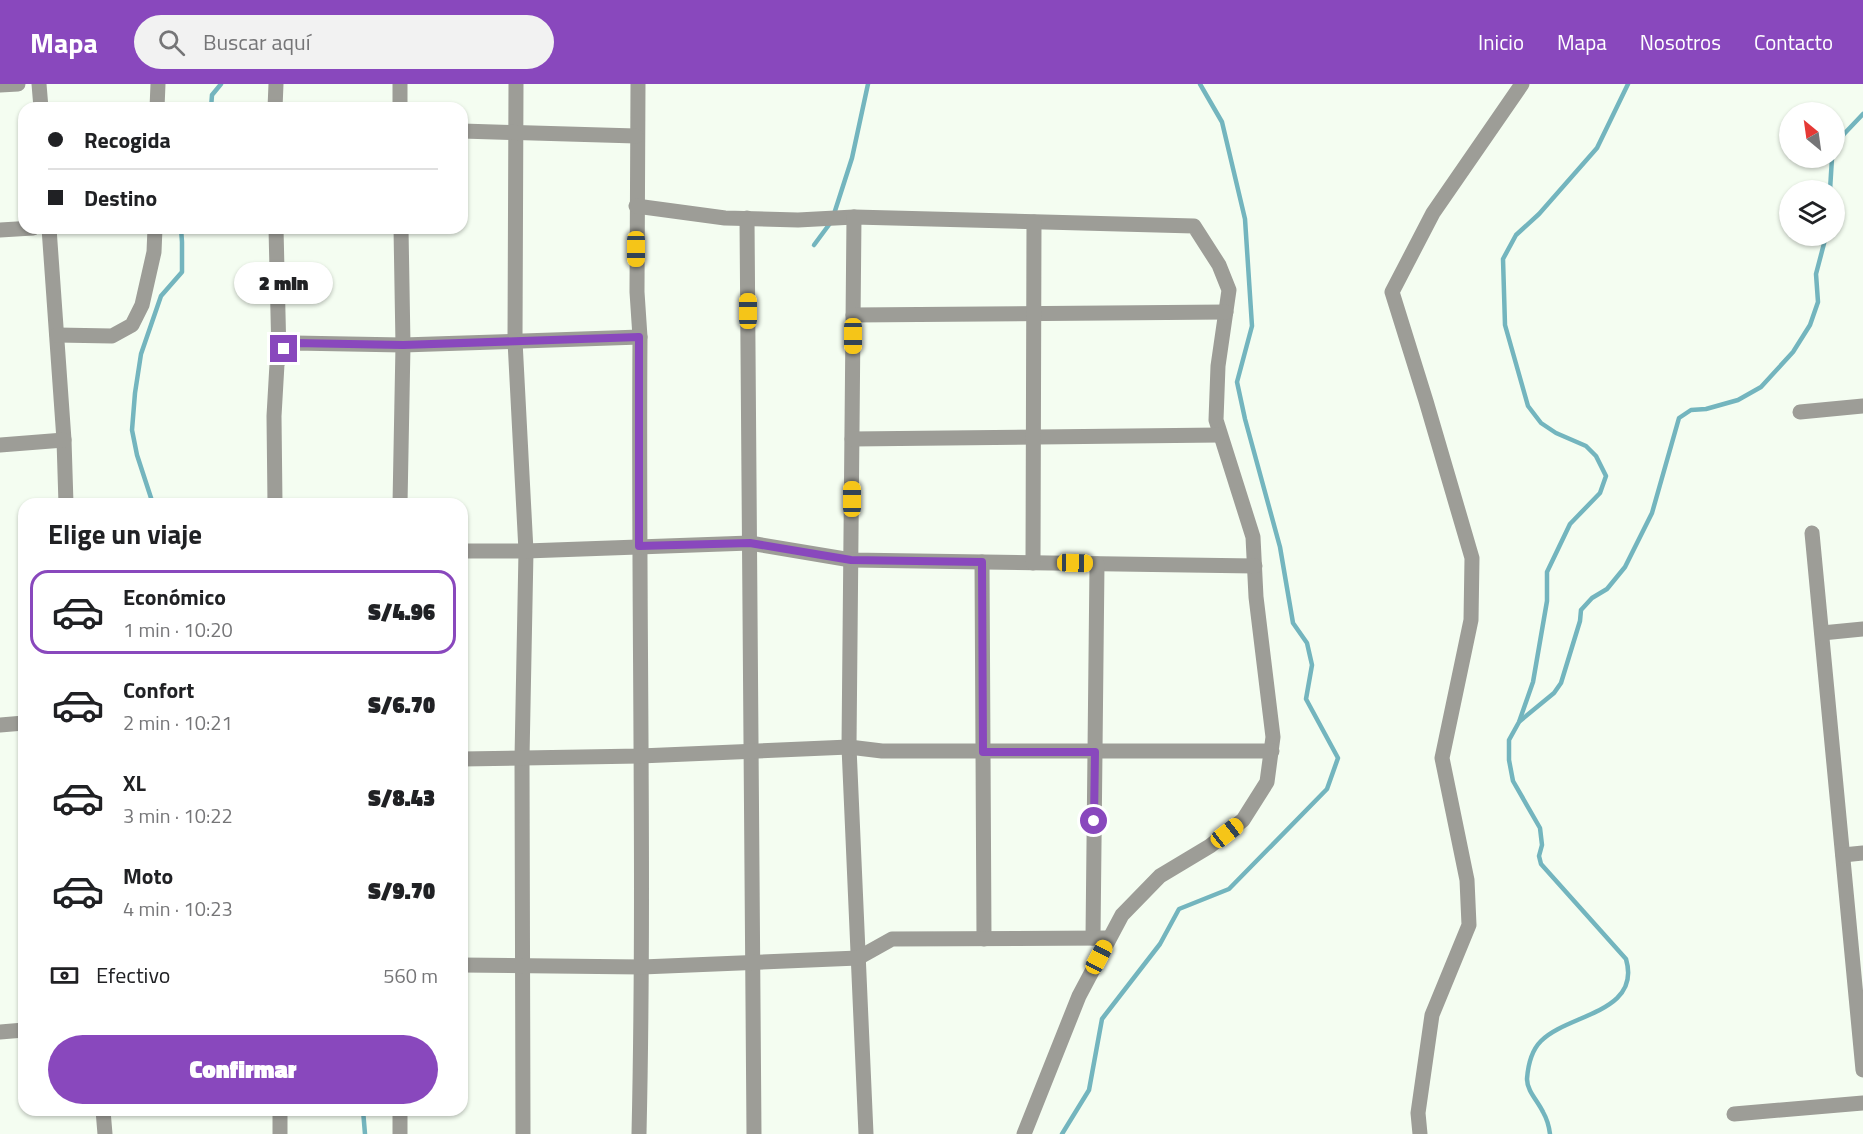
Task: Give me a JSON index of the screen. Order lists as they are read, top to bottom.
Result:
{
  "north": "top left",
  "page": {
    "header": "Mapa",
    "search": "Buscar aquí",
    "nav": [
      "Inicio",
      "Mapa",
      "Nosotros",
      "Contacto"
    ],
    "banner": ["Recogida", "Destino"],
    "bubble": "2 min",
    "heading": "Elige un viaje",
    "list": [
      {
        "name": "Económico",
        "note": "1 min · 10:20",
        "value": "S/4.96"
      },
      {
        "name": "Confort",
        "note": "2 min · 10:21",
        "value": "S/6.70"
      },
      {
        "name": "XL",
        "note": "3 min · 10:22",
        "value": "S/8.43"
      },
      {
        "name": "Moto",
        "note": "4 min · 10:23",
        "value": "S/9.70"
      }
    ],
    "pay": ["Efectivo", "560 m"],
    "buttons": "Confirmar"
  }
}
